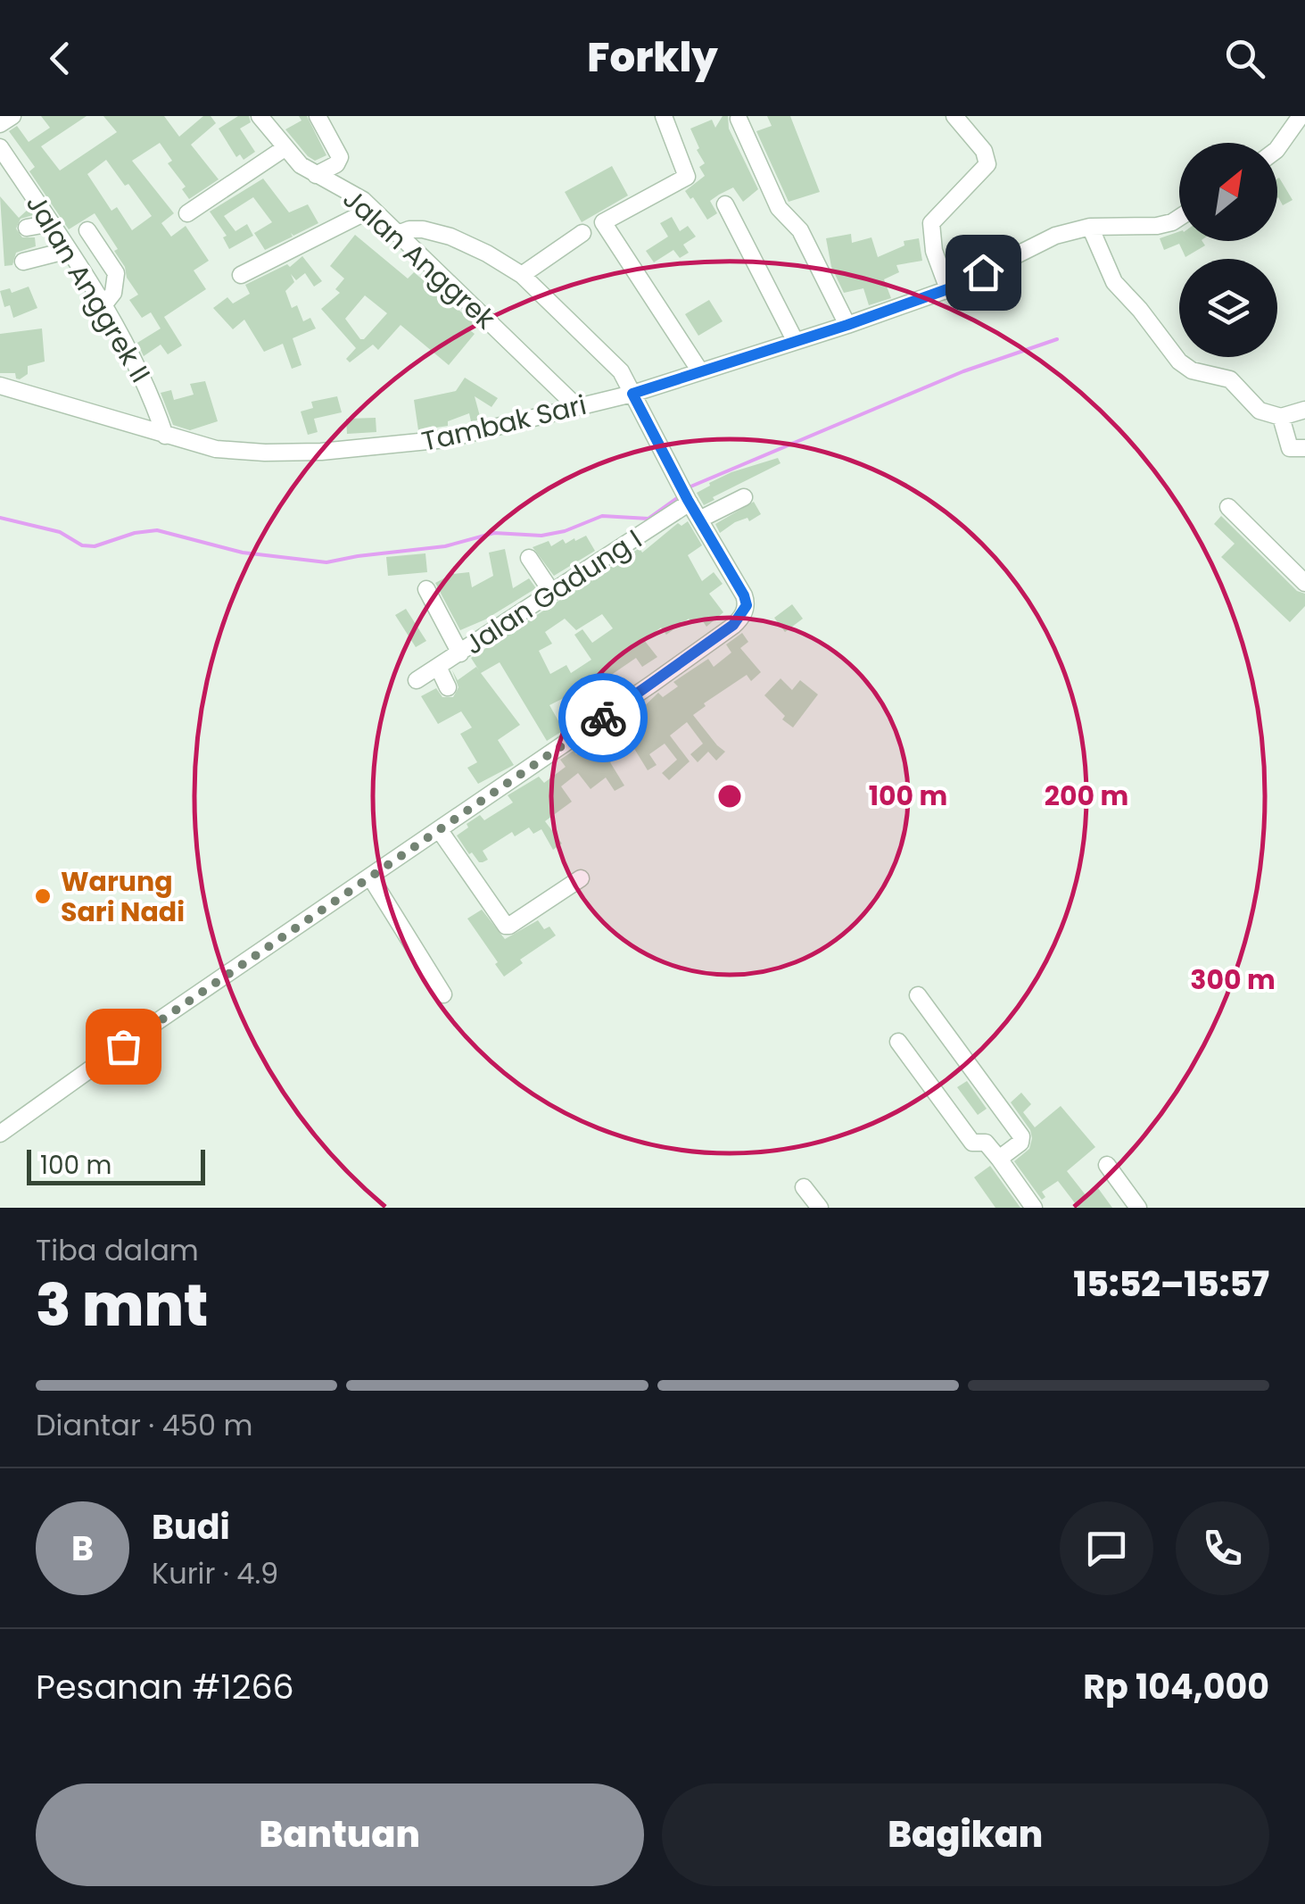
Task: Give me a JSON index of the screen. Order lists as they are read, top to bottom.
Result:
{
  "streets": {
    "street": [
      "Jalan Anggrek",
      "Jalan Anggrek II",
      "Tambak Sari",
      "Jalan Gadung I"
    ]
  },
  "crossings": [
    ["Jalan Anggrek", "Tambak Sari"],
    ["Jalan Anggrek II", "Tambak Sari"]
  ],
  "places": ["Warung Sari Nadi"],
  "scale_bar": "100 m",
  "north": "top right",
  "page": {
    "header": "Forkly",
    "scale": "100 m",
    "heading": ["3 mnt", "Tiba dalam", "15:52–15:57"],
    "panel": [
      "Budi",
      "Kurir · 4.9",
      "Pesanan #1266",
      "Rp 104,000"
    ],
    "bar": "Diantar · 450 m",
    "round": "B",
    "buttons": ["Bantuan", "Bagikan"]
  },
  "rings": ["100 m", "200 m", "300 m"]
}
